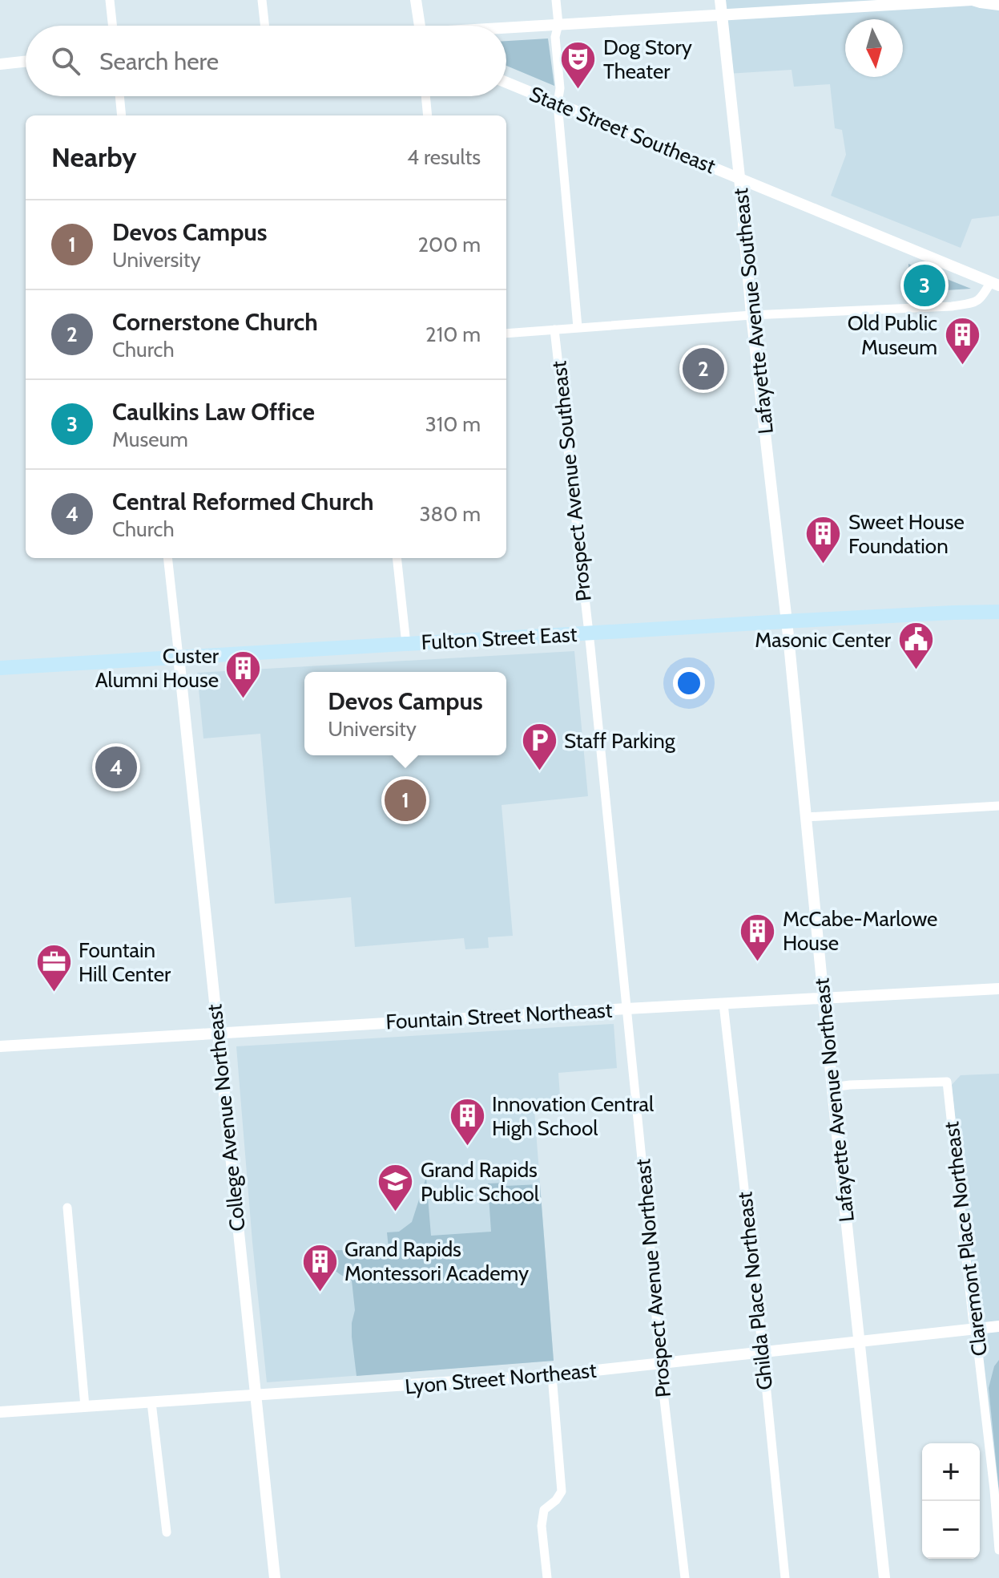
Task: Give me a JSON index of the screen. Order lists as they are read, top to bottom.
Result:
{
  "streets": {
    "main road": ["Fulton Street East"],
    "street": [
      "State Street Southeast",
      "Lafayette Avenue Southeast",
      "Prospect Avenue Southeast",
      "Fountain Street Northeast",
      "Lafayette Avenue Northeast",
      "College Avenue Northeast",
      "Claremont Place Northeast",
      "Prospect Avenue Northeast",
      "Ghilda Place Northeast",
      "Lyon Street Northeast"
    ]
  },
  "crossings": [
    ["State Street Southeast", "Lafayette Avenue Southeast"],
    ["Lafayette Avenue Southeast", "Fulton Street East"],
    ["Lafayette Avenue Southeast", "Lafayette Avenue Northeast"],
    ["Prospect Avenue Southeast", "Fulton Street East"],
    ["Prospect Avenue Southeast", "Prospect Avenue Northeast"],
    ["Fulton Street East", "Lafayette Avenue Northeast"],
    ["Fulton Street East", "College Avenue Northeast"],
    ["Fulton Street East", "Prospect Avenue Northeast"],
    ["Fountain Street Northeast", "Lafayette Avenue Northeast"],
    ["Fountain Street Northeast", "College Avenue Northeast"],
    ["Fountain Street Northeast", "Prospect Avenue Northeast"],
    ["Fountain Street Northeast", "Ghilda Place Northeast"],
    ["Lafayette Avenue Northeast", "Claremont Place Northeast"],
    ["Lafayette Avenue Northeast", "Lyon Street Northeast"],
    ["College Avenue Northeast", "Lyon Street Northeast"],
    ["Claremont Place Northeast", "Lyon Street Northeast"],
    ["Prospect Avenue Northeast", "Lyon Street Northeast"],
    ["Ghilda Place Northeast", "Lyon Street Northeast"]
  ],
  "places": {
    "theatre": ["Dog Story Theater"],
    "building": [
      "Old Public Museum",
      "Sweet House Foundation",
      "Custer Alumni House",
      "McCabe-Marlowe House",
      "Innovation Central High School",
      "Grand Rapids Montessori Academy"
    ],
    "public building": ["Masonic Center"],
    "parking": ["Staff Parking"],
    "office": ["Fountain Hill Center"],
    "school or university": ["Grand Rapids Public School"]
  },
  "north": "bottom",
  "page": {
    "search": "Search here",
    "heading": ["Nearby", "4 results"],
    "list": [
      {
        "mark": "1",
        "name": "Devos Campus",
        "note": "University",
        "value": "200 m"
      },
      {
        "mark": "2",
        "name": "Cornerstone Church",
        "note": "Church",
        "value": "210 m"
      },
      {
        "mark": "3",
        "name": "Caulkins Law Office",
        "note": "Museum",
        "value": "310 m"
      },
      {
        "mark": "4",
        "name": "Central Reformed Church",
        "note": "Church",
        "value": "380 m"
      }
    ],
    "pins": [
      "3",
      "2",
      "4",
      "1"
    ],
    "popup": ["Devos Campus", "University"],
    "map_buttons": ["+", "−"]
  }
}
